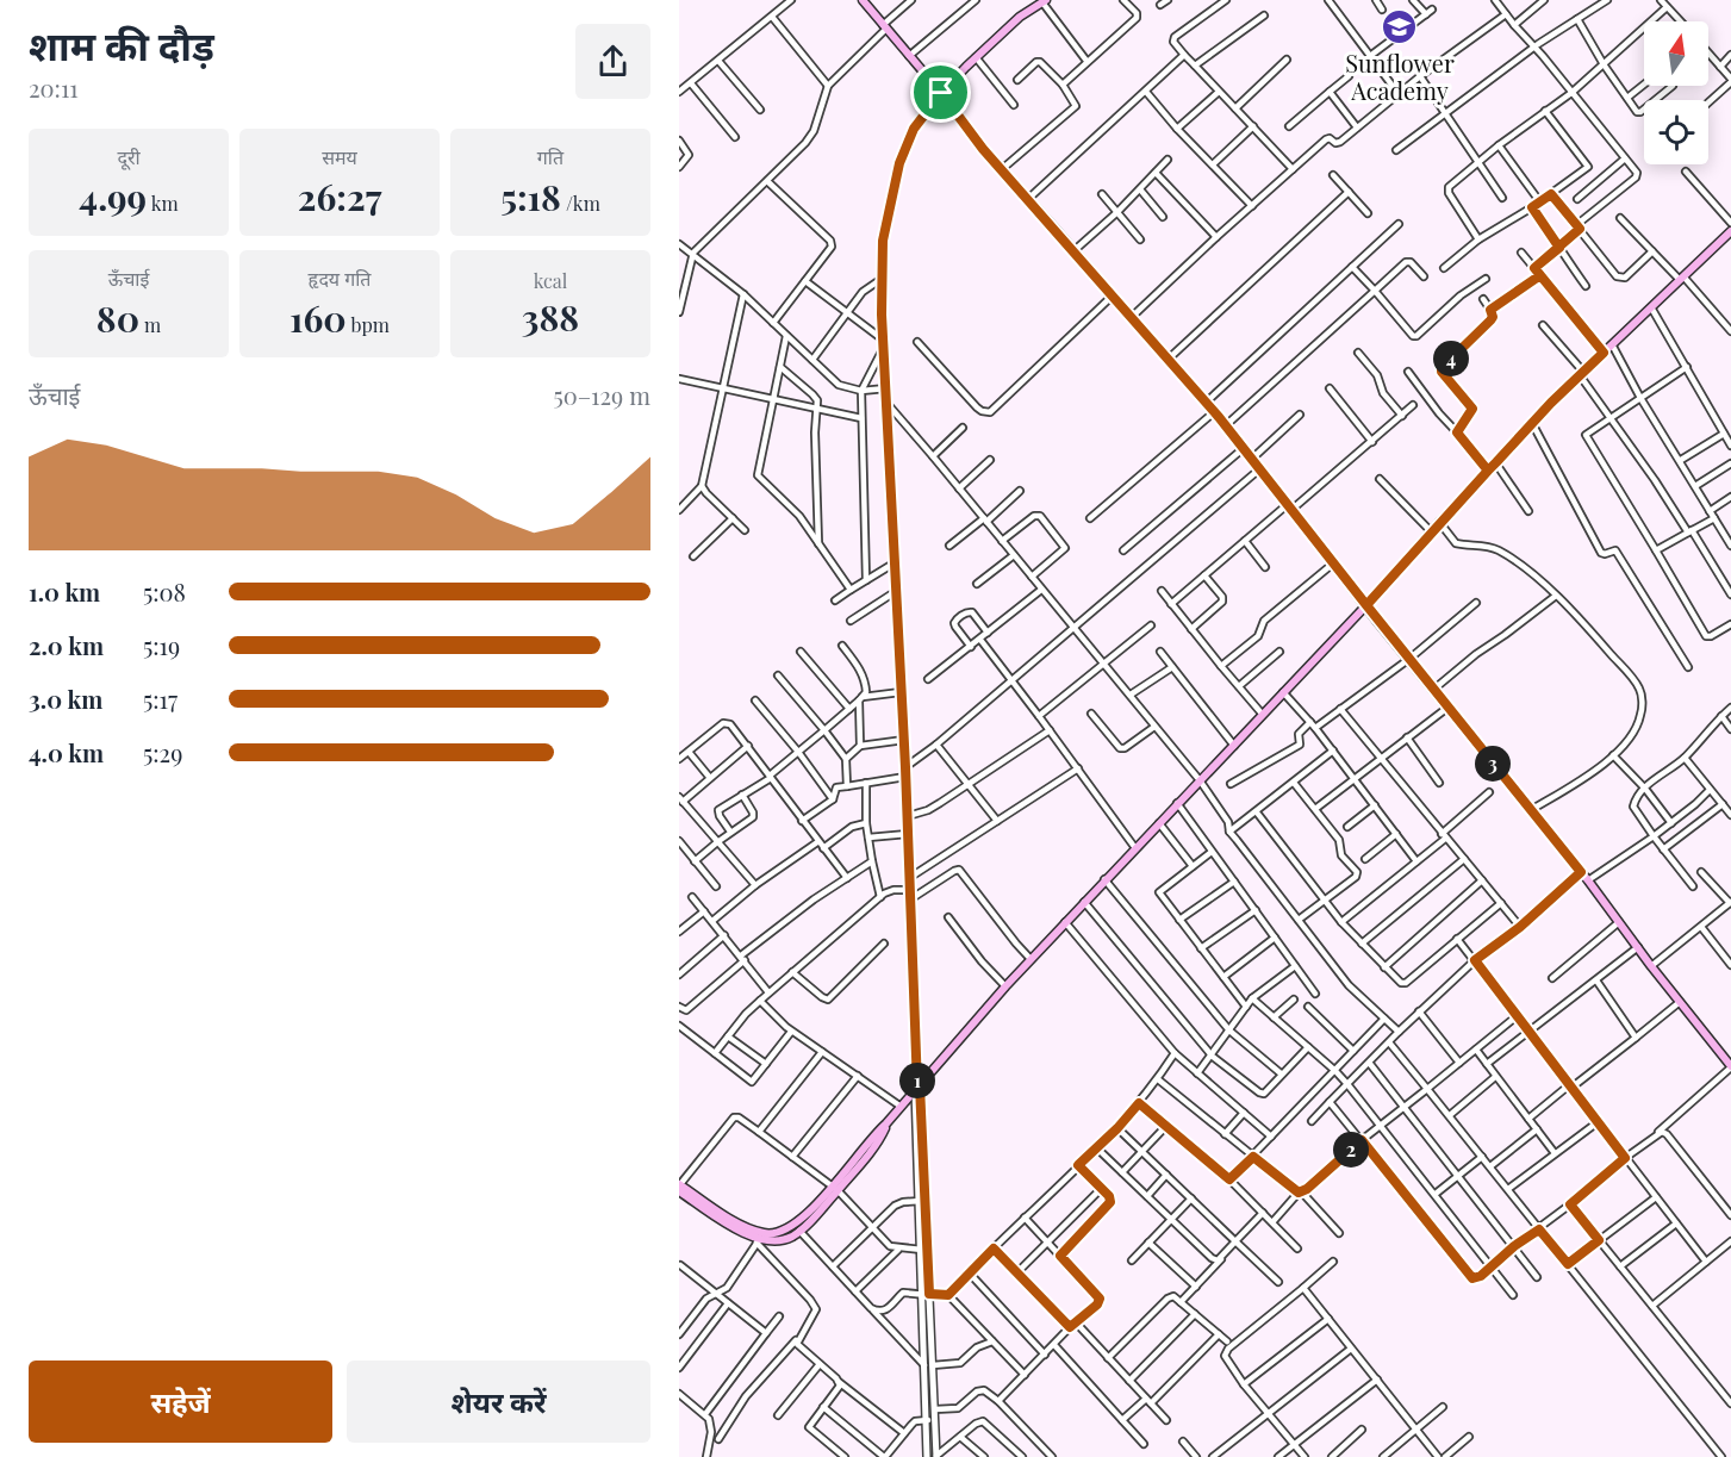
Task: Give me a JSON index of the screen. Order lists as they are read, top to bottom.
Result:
{
  "places": {
    "school or university": ["Sunflower Academy"]
  },
  "north": "top",
  "page": {
    "heading": ["शाम की दौड़", "20:11"],
    "stats": [
      ["दूरी", "4.99 km"],
      ["समय", "26:27"],
      ["गति", "5:18 /km"],
      ["ऊँचाई", "80 m"],
      ["हृदय गति", "160 bpm"],
      ["kcal", "388"]
    ],
    "pins": [
      "4",
      "3",
      "1",
      "2"
    ],
    "chart": ["ऊँचाई", "50–129 m"],
    "list": [
      {
        "name": "1.0 km",
        "note": "5:08"
      },
      {
        "name": "2.0 km",
        "note": "5:19"
      },
      {
        "name": "3.0 km",
        "note": "5:17"
      },
      {
        "name": "4.0 km",
        "note": "5:29"
      }
    ],
    "buttons": ["सहेजें", "शेयर करें"]
  }
}
